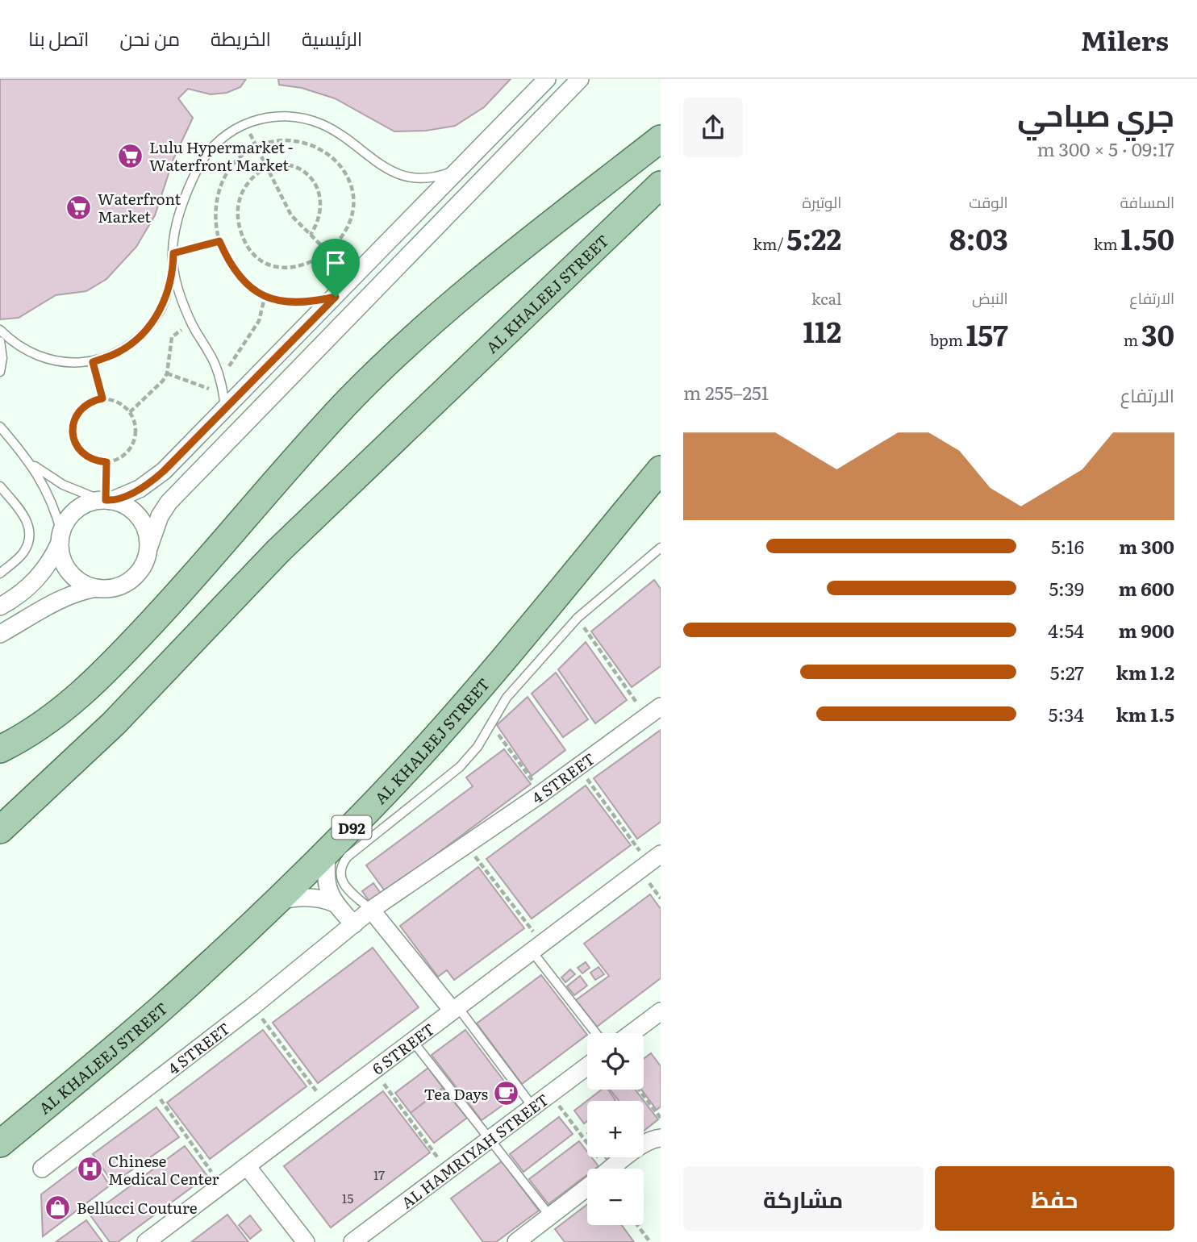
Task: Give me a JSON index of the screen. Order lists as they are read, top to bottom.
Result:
{
  "streets": {
    "main road": ["AL KHALEEJ STREET", "D92"],
    "street": ["4 STREET", "6 STREET", "AL HAMRIYAH STREET"]
  },
  "places": {
    "supermarket": ["Lulu Hypermarket - Waterfront Market", "Waterfront Market"],
    "cafe": ["Tea Days"],
    "hospital": ["Chinese Medical Center"],
    "shop": ["Bellucci Couture"]
  },
  "house_numbers": ["17", "15"],
  "page": {
    "header": "Milers",
    "nav": [
      "الرئيسية",
      "الخريطة",
      "من نحن",
      "اتصل بنا"
    ],
    "heading": ["جري صباحي", "09:17 · 5 × 300 m"],
    "stats": [
      ["المسافة", "1.50 km"],
      ["الوقت", "8:03"],
      ["الوتيرة", "5:22 /km"],
      ["الارتفاع", "30 m"],
      ["النبض", "157 bpm"],
      ["kcal", "112"]
    ],
    "chart": ["الارتفاع", "251–255 m"],
    "list": [
      {
        "name": "300 m",
        "note": "5:16"
      },
      {
        "name": "600 m",
        "note": "5:39"
      },
      {
        "name": "900 m",
        "note": "4:54"
      },
      {
        "name": "1.2 km",
        "note": "5:27"
      },
      {
        "name": "1.5 km",
        "note": "5:34"
      }
    ],
    "map_buttons": ["+", "−"],
    "buttons": ["حفظ", "مشاركة"]
  }
}
